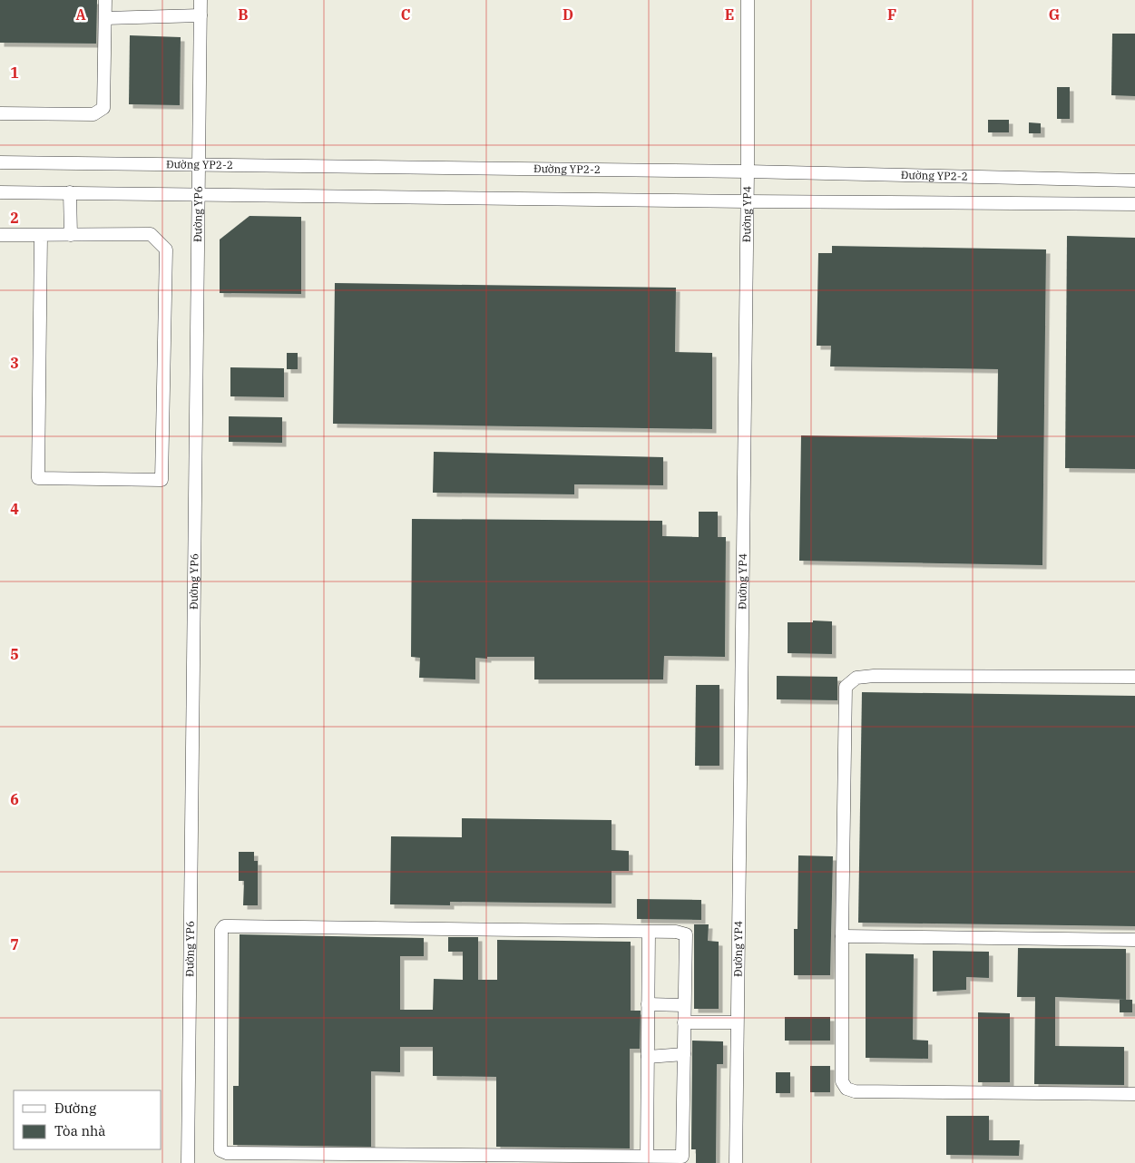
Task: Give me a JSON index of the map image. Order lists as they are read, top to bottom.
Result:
{
  "streets": {
    "street": ["Đường YP2-2", "Đường YP6", "Đường YP4"]
  },
  "crossings": [
    ["Đường YP2-2", "Đường YP6"],
    ["Đường YP2-2", "Đường YP4"]
  ],
  "legend": ["Đường", "Tòa nhà"],
  "grid": {
    "columns": [
      "A",
      "B",
      "C",
      "D",
      "E",
      "F",
      "G"
    ],
    "rows": [
      "1",
      "2",
      "3",
      "4",
      "5",
      "6",
      "7"
    ]
  }
}
